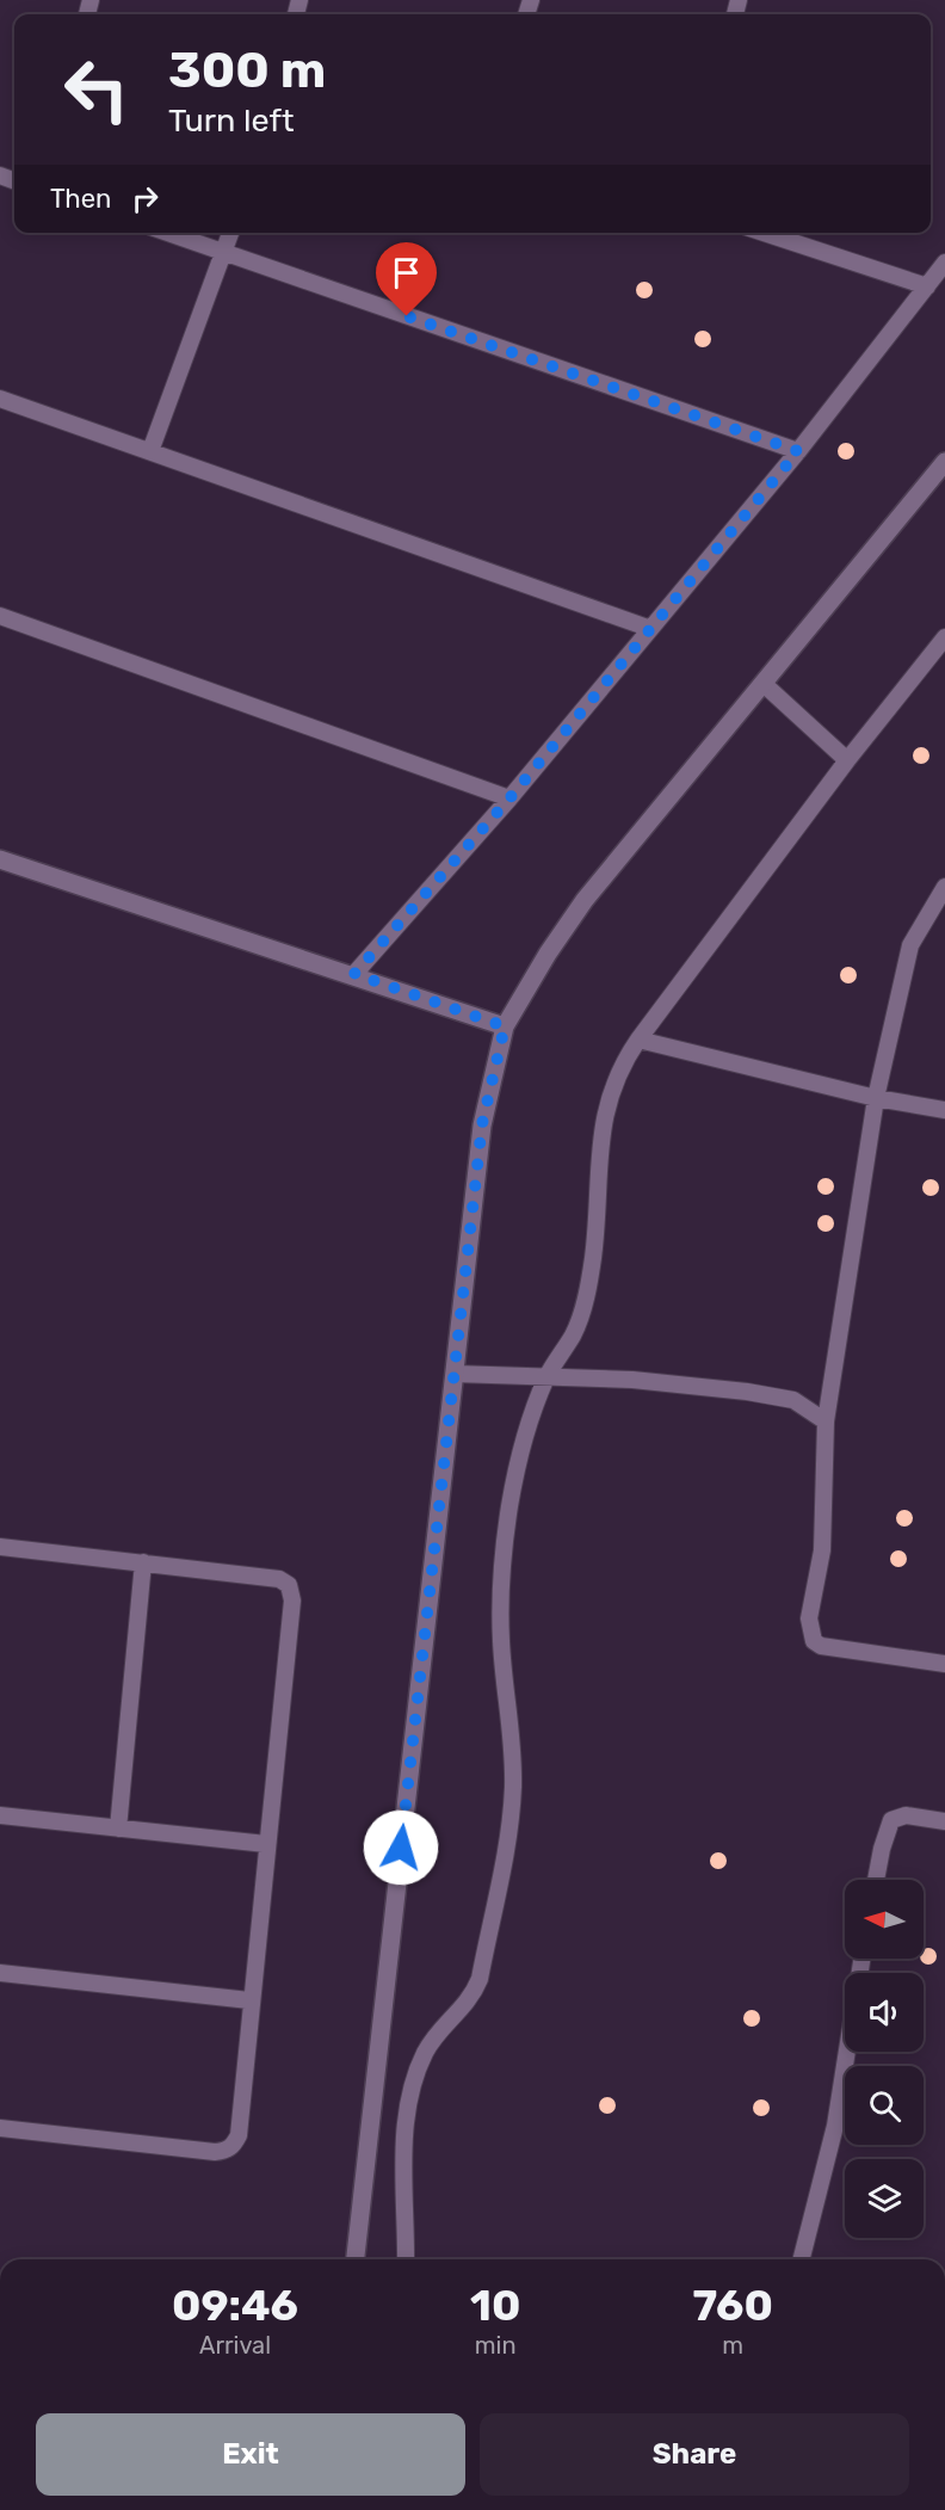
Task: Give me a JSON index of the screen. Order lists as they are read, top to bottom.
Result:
{
  "north": "left",
  "page": {
    "turn": ["300 m", "Turn left"],
    "then": "Then",
    "eta": [
      "09:46",
      "Arrival",
      "10",
      "min",
      "760",
      "m"
    ],
    "buttons": ["Exit", "Share"]
  }
}
